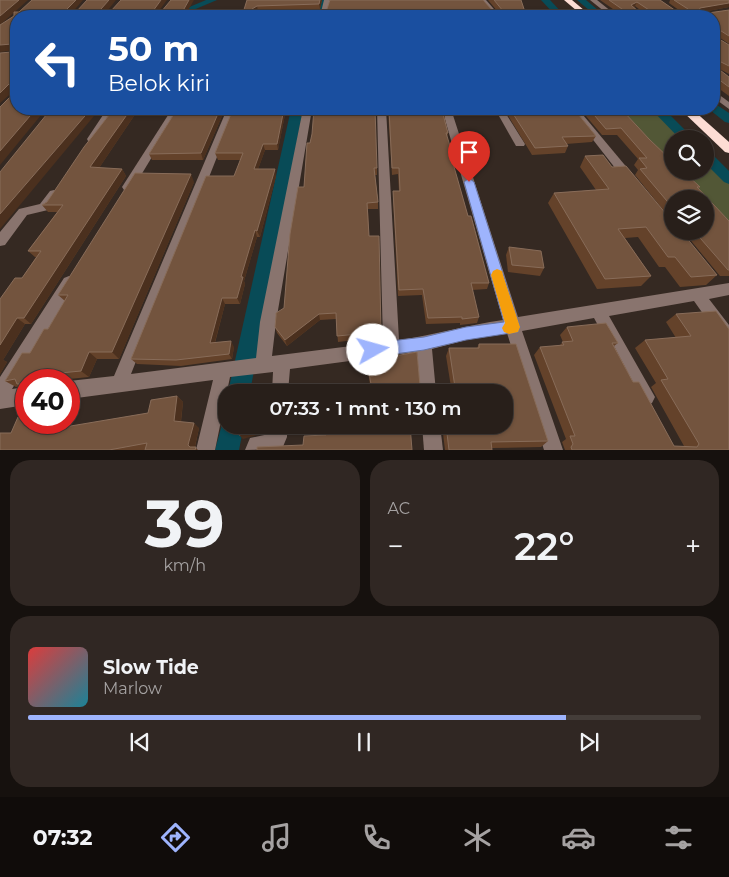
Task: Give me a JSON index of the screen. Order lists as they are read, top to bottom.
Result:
{
  "page": {
    "turn": ["50 m", "Belok kiri"],
    "limit": "40",
    "trip": "07:33 · 1 mnt · 130 m",
    "tile": [
      ["39", "km/h"],
      "AC"
    ],
    "heat": ["−", "22°", "+"],
    "song": ["Slow Tide", "Marlow"],
    "tabs": "07:32"
  }
}
